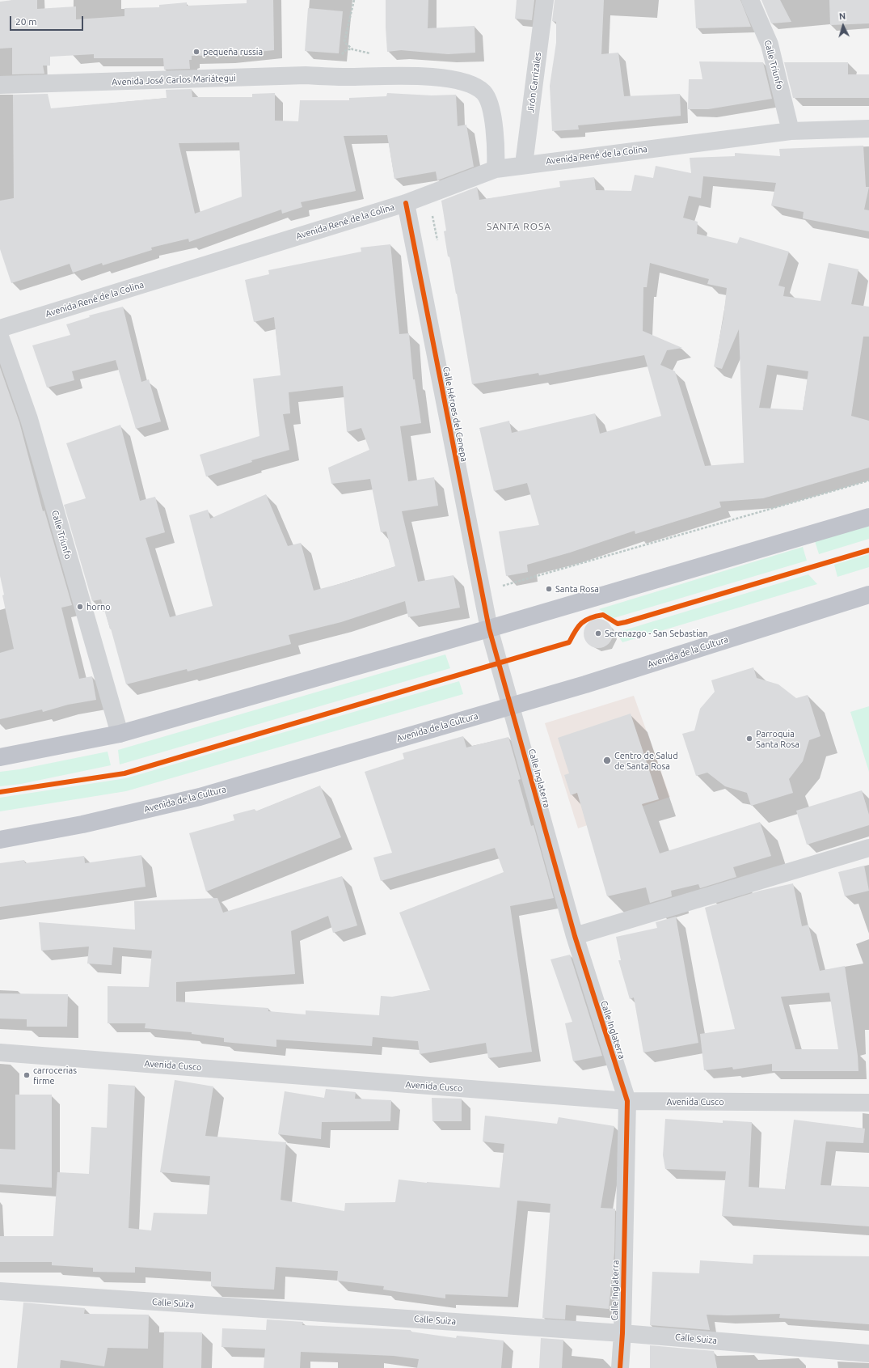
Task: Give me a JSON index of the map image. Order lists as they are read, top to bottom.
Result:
{
  "streets": {
    "highway": ["Avenida de la Cultura"],
    "street": [
      "Calle Triunfo",
      "Avenida José Carlos Mariátegui",
      "Jirón Carrizales",
      "Avenida René de la Colina",
      "Calle Héroes del Cenepa",
      "Calle Inglaterra",
      "Avenida Cusco",
      "Calle Suiza"
    ]
  },
  "crossings": [
    ["Calle Triunfo", "Avenida René de la Colina"],
    ["Avenida José Carlos Mariátegui", "Avenida René de la Colina"],
    ["Jirón Carrizales", "Avenida René de la Colina"],
    ["Avenida René de la Colina", "Calle Héroes del Cenepa"],
    ["Calle Héroes del Cenepa", "Avenida de la Cultura"],
    ["Calle Héroes del Cenepa", "Calle Inglaterra"],
    ["Avenida de la Cultura", "Calle Inglaterra"],
    ["Calle Inglaterra", "Avenida Cusco"],
    ["Calle Inglaterra", "Calle Suiza"]
  ],
  "districts": ["SANTA ROSA"],
  "places": [
    "pequeña russia",
    "Santa Rosa",
    "horno",
    "Serenazgo - San Sebastian",
    "Parroquia Santa Rosa",
    "Centro de Salud de Santa Rosa",
    "carrocerias firme"
  ],
  "scale_bar": "20 m",
  "north": "top"
}
